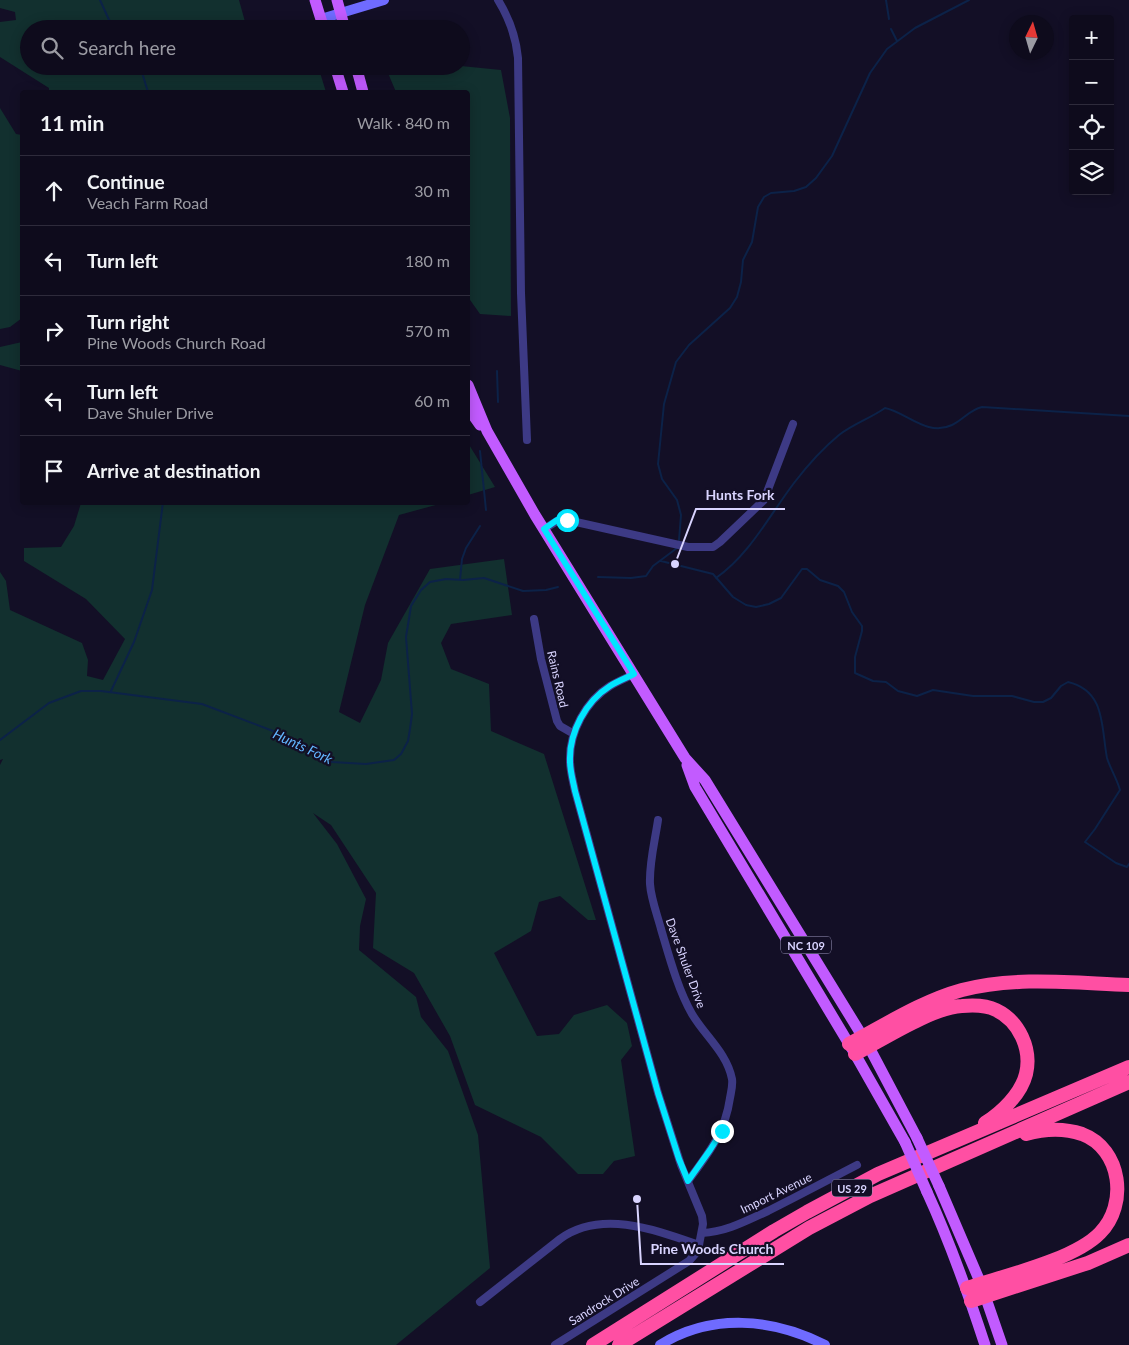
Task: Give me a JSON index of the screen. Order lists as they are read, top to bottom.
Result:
{
  "streets": {
    "highway": ["US 29"],
    "main road": ["NC 109"],
    "street": [
      "Rains Road",
      "Dave Shuler Drive",
      "Import Avenue",
      "Sandrock Drive"
    ]
  },
  "crossings": [
    ["Import Avenue", "Sandrock Drive"]
  ],
  "water": ["Hunts Fork"],
  "places": ["Hunts Fork", "Pine Woods Church"],
  "north": "top",
  "page": {
    "map_buttons": ["+", "−"],
    "search": "Search here",
    "heading": ["11 min", "Walk · 840 m"],
    "list": [
      ["Continue", "Veach Farm Road", "30 m"],
      ["Turn left", "180 m"],
      ["Turn right", "Pine Woods Church Road", "570 m"],
      ["Turn left", "Dave Shuler Drive", "60 m"],
      "Arrive at destination"
    ]
  }
}
